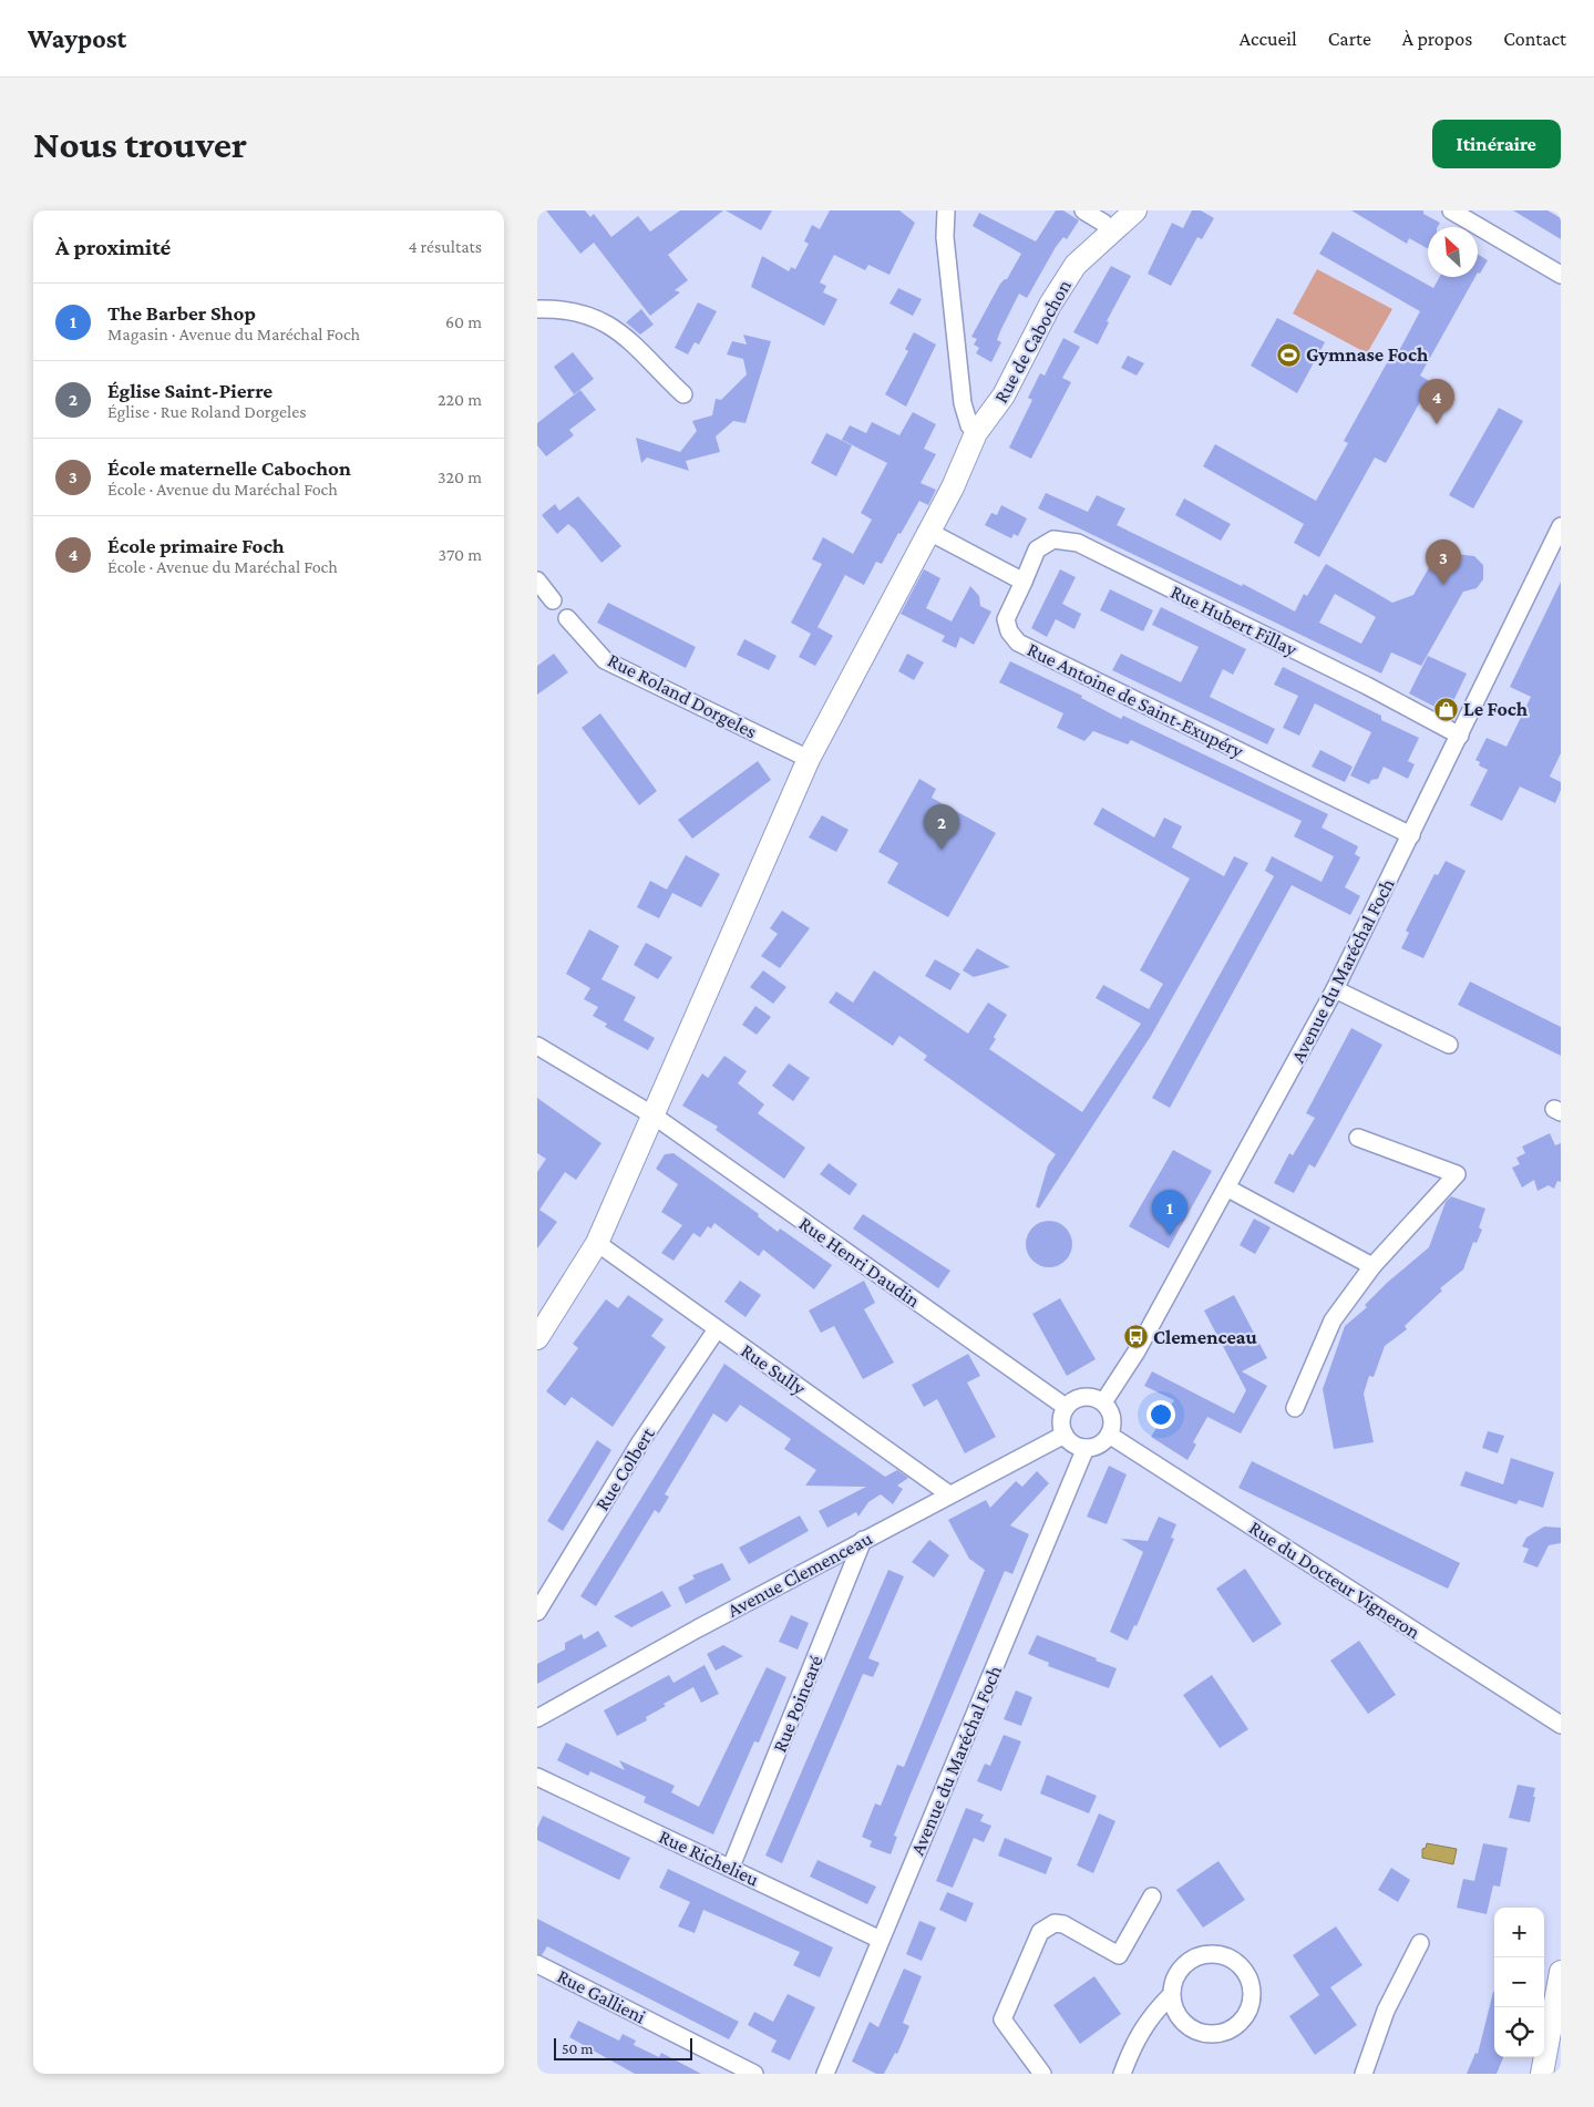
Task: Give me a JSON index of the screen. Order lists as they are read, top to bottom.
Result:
{
  "streets": {
    "street": [
      "Rue de Cabochon",
      "Rue Hubert Fillay",
      "Rue Roland Dorgeles",
      "Rue Antoine de Saint-Exupéry",
      "Avenue du Maréchal Foch",
      "Rue Henri Daudin",
      "Rue Sully",
      "Rue Colbert",
      "Avenue Clemenceau",
      "Rue du Docteur Vigneron",
      "Rue Poincaré",
      "Rue Richelieu",
      "Rue Gallieni"
    ]
  },
  "crossings": [
    ["Rue de Cabochon", "Rue Roland Dorgeles"],
    ["Rue de Cabochon", "Rue Henri Daudin"],
    ["Rue de Cabochon", "Rue Sully"],
    ["Rue Hubert Fillay", "Rue Antoine de Saint-Exupéry"],
    ["Rue Hubert Fillay", "Avenue du Maréchal Foch"],
    ["Rue Antoine de Saint-Exupéry", "Avenue du Maréchal Foch"],
    ["Avenue du Maréchal Foch", "Rue Henri Daudin"],
    ["Avenue du Maréchal Foch", "Avenue Clemenceau"],
    ["Avenue du Maréchal Foch", "Rue du Docteur Vigneron"],
    ["Avenue du Maréchal Foch", "Rue Richelieu"],
    ["Rue Henri Daudin", "Avenue Clemenceau"],
    ["Rue Henri Daudin", "Rue du Docteur Vigneron"],
    ["Rue Sully", "Rue Colbert"],
    ["Rue Sully", "Avenue Clemenceau"],
    ["Avenue Clemenceau", "Rue du Docteur Vigneron"],
    ["Avenue Clemenceau", "Rue Poincaré"],
    ["Rue Poincaré", "Rue Richelieu"]
  ],
  "places": {
    "sports": ["Gymnase Foch"],
    "shop": ["Le Foch"],
    "bus stop": ["Clemenceau"]
  },
  "scale_bar": "50 m",
  "north": "top left",
  "page": {
    "header": "Waypost",
    "nav": [
      "Accueil",
      "Carte",
      "À propos",
      "Contact"
    ],
    "buttons": "Itinéraire",
    "title": "Nous trouver",
    "heading": ["À proximité", "4 résultats"],
    "list": [
      {
        "mark": "1",
        "name": "The Barber Shop",
        "note": "Magasin · Avenue du Maréchal Foch",
        "value": "60 m"
      },
      {
        "mark": "2",
        "name": "Église Saint-Pierre",
        "note": "Église · Rue Roland Dorgeles",
        "value": "220 m"
      },
      {
        "mark": "3",
        "name": "École maternelle Cabochon",
        "note": "École · Avenue du Maréchal Foch",
        "value": "320 m"
      },
      {
        "mark": "4",
        "name": "École primaire Foch",
        "note": "École · Avenue du Maréchal Foch",
        "value": "370 m"
      }
    ],
    "pins": [
      "4",
      "3",
      "2",
      "1"
    ],
    "map_buttons": ["+", "−"],
    "scale": "50 m"
  }
}
